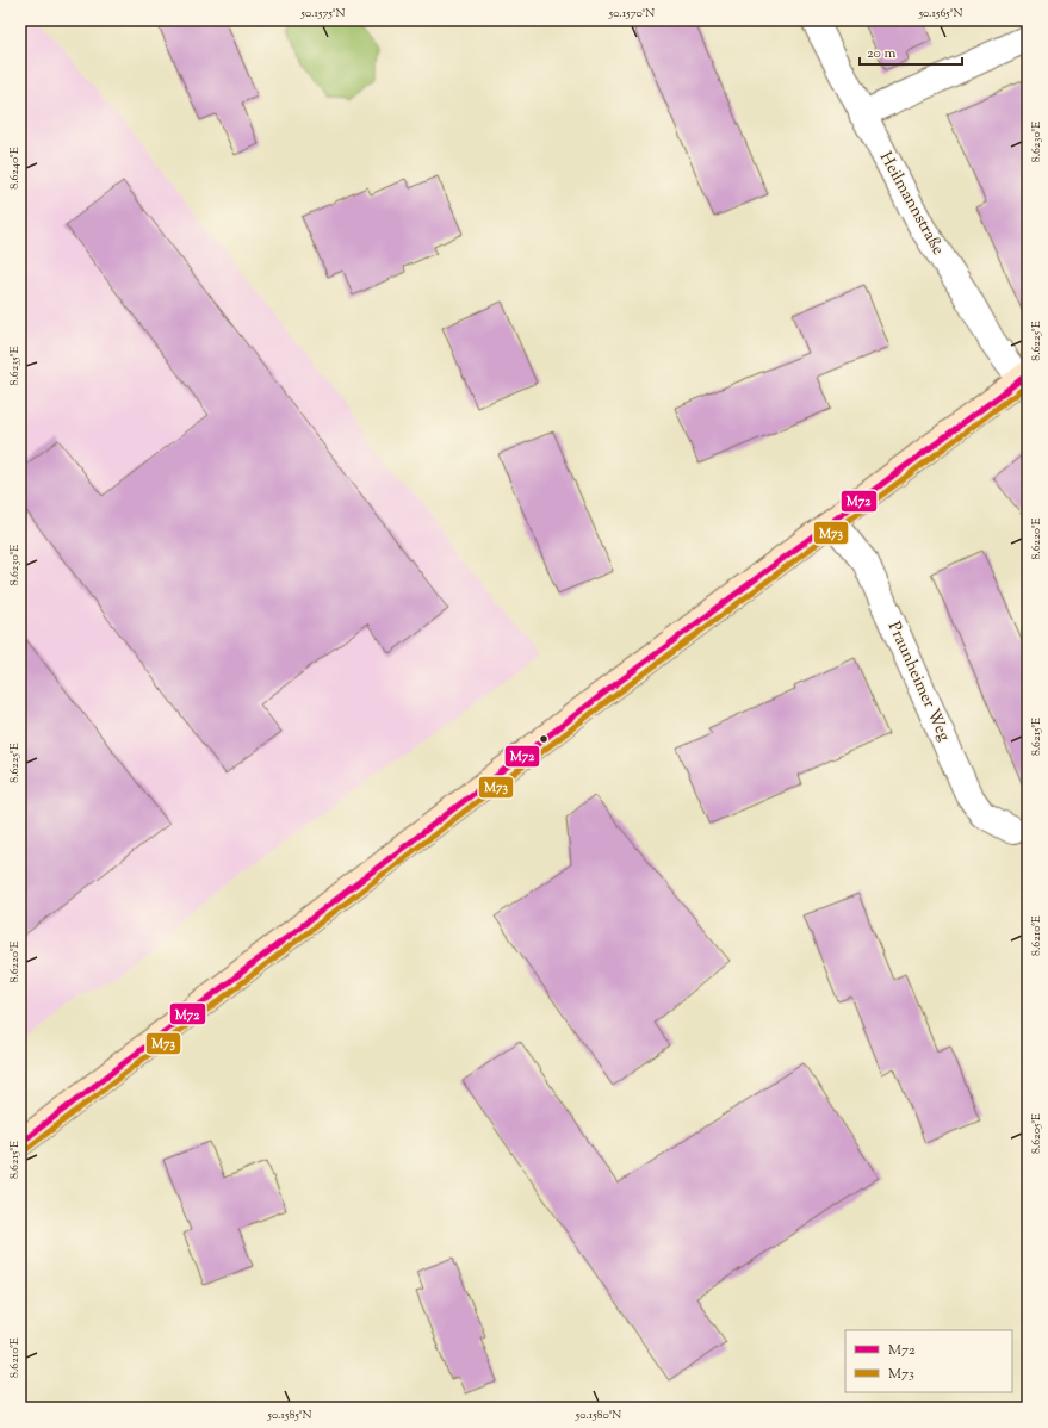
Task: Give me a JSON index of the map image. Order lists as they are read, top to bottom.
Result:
{
  "streets": {
    "street": ["Heilmannstraße", "Praunheimer Weg"]
  },
  "lines": ["transit line M72", "transit line M73"],
  "legend": ["M72", "M73"],
  "scale_bar": "20 m",
  "coordinates": [
    "50.1575°N",
    "50.1570°N",
    "50.1565°N",
    "8.6230°E",
    "8.6240°E",
    "8.6225°E",
    "8.6235°E",
    "8.6220°E",
    "8.6215°E",
    "8.6210°E",
    "8.6205°E",
    "50.1585°N",
    "50.1580°N"
  ]
}
